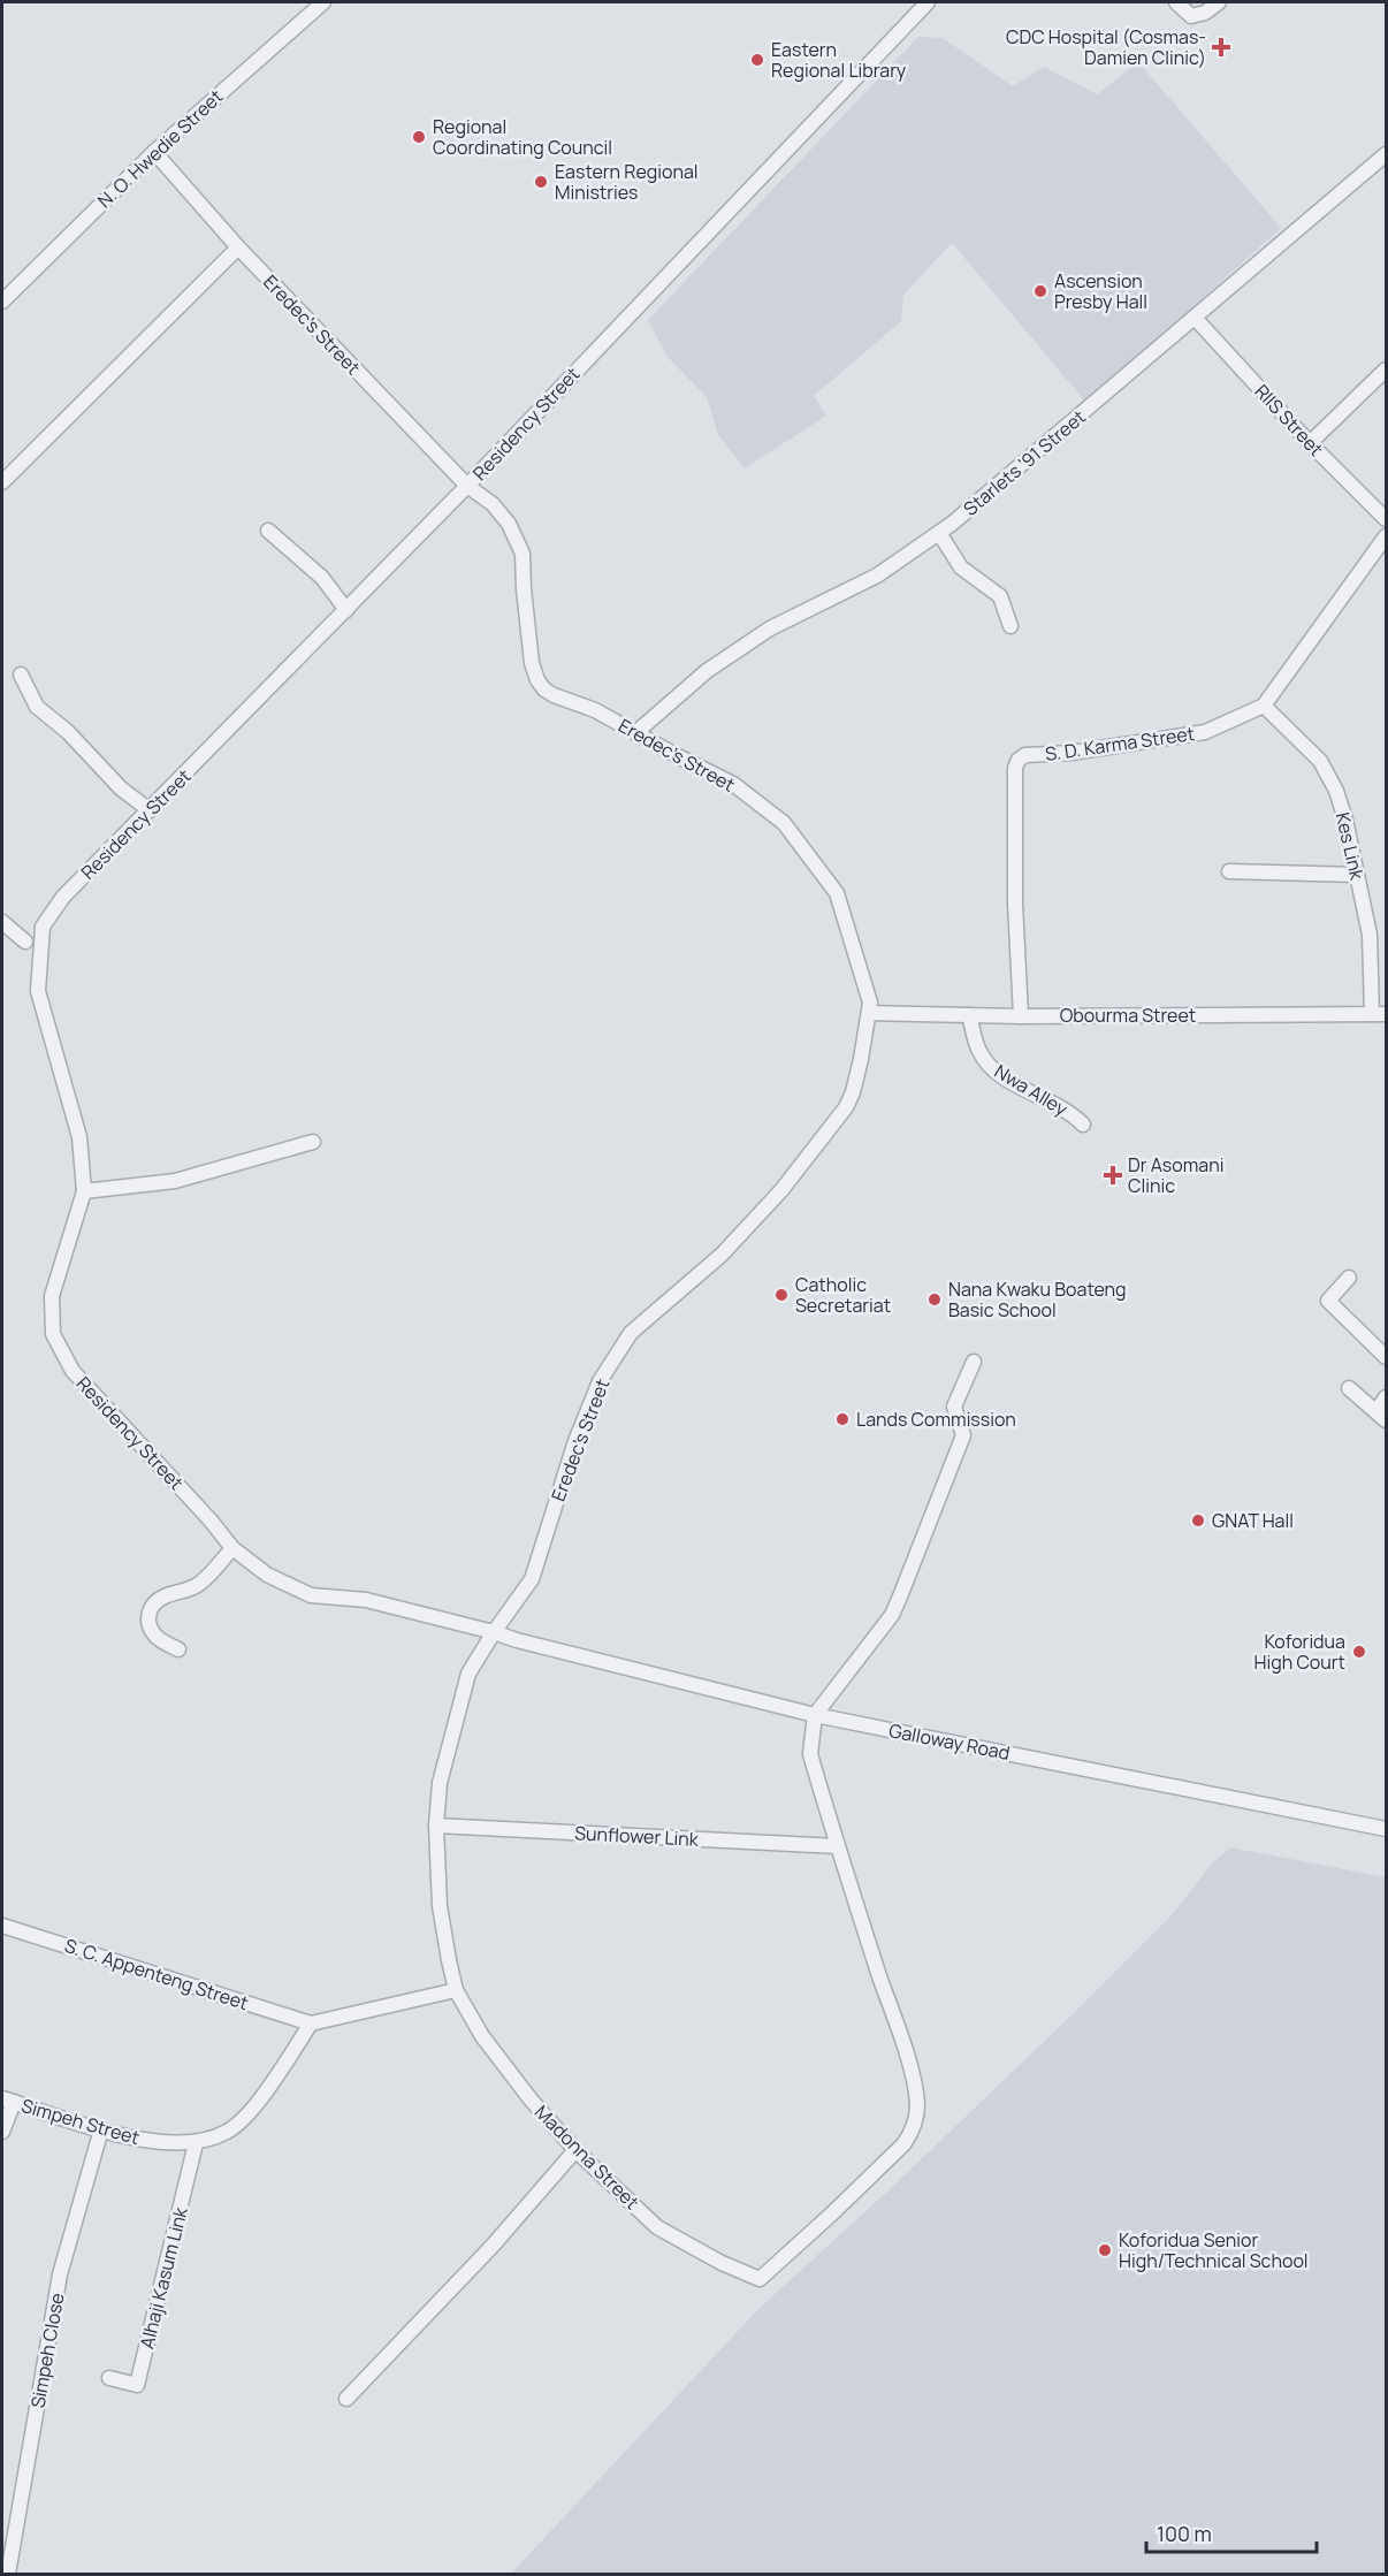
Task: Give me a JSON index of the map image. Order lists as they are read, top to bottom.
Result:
{
  "streets": {
    "street": [
      "N. O. Hwedie Street",
      "Eredec's Street",
      "RIIS Street",
      "Residency Street",
      "Starlets '91 Street",
      "S. D. Karma Street",
      "Kes Link",
      "Obourma Street",
      "Nwa Alley",
      "Galloway Road",
      "Sunflower Link",
      "S. C. Appenteng Street",
      "Simpeh Street",
      "Madonna Street",
      "Alhaji Kasum Link",
      "Simpeh Close"
    ]
  },
  "crossings": [
    ["N. O. Hwedie Street", "Eredec's Street"],
    ["Eredec's Street", "Residency Street"],
    ["Eredec's Street", "Starlets '91 Street"],
    ["Eredec's Street", "Obourma Street"],
    ["Eredec's Street", "Madonna Street"],
    ["RIIS Street", "Starlets '91 Street"],
    ["Residency Street", "Galloway Road"],
    ["Residency Street", "Madonna Street"],
    ["S. D. Karma Street", "Kes Link"],
    ["S. D. Karma Street", "Obourma Street"],
    ["Kes Link", "Obourma Street"],
    ["Obourma Street", "Nwa Alley"],
    ["Sunflower Link", "Madonna Street"],
    ["S. C. Appenteng Street", "Simpeh Street"],
    ["Simpeh Street", "Alhaji Kasum Link"],
    ["Simpeh Street", "Simpeh Close"]
  ],
  "places": {
    "health": ["CDC Hospital (Cosmas- Damien Clinic)", "Dr Asomani Clinic"],
    "other": [
      "Eastern Regional Library",
      "Regional Coordinating Council",
      "Eastern Regional Ministries",
      "Ascension Presby Hall",
      "Catholic Secretariat",
      "Nana Kwaku Boateng Basic School",
      "Lands Commission",
      "GNAT Hall",
      "Koforidua High Court",
      "Koforidua Senior High/Technical School"
    ]
  },
  "scale_bar": "100 m"
}
